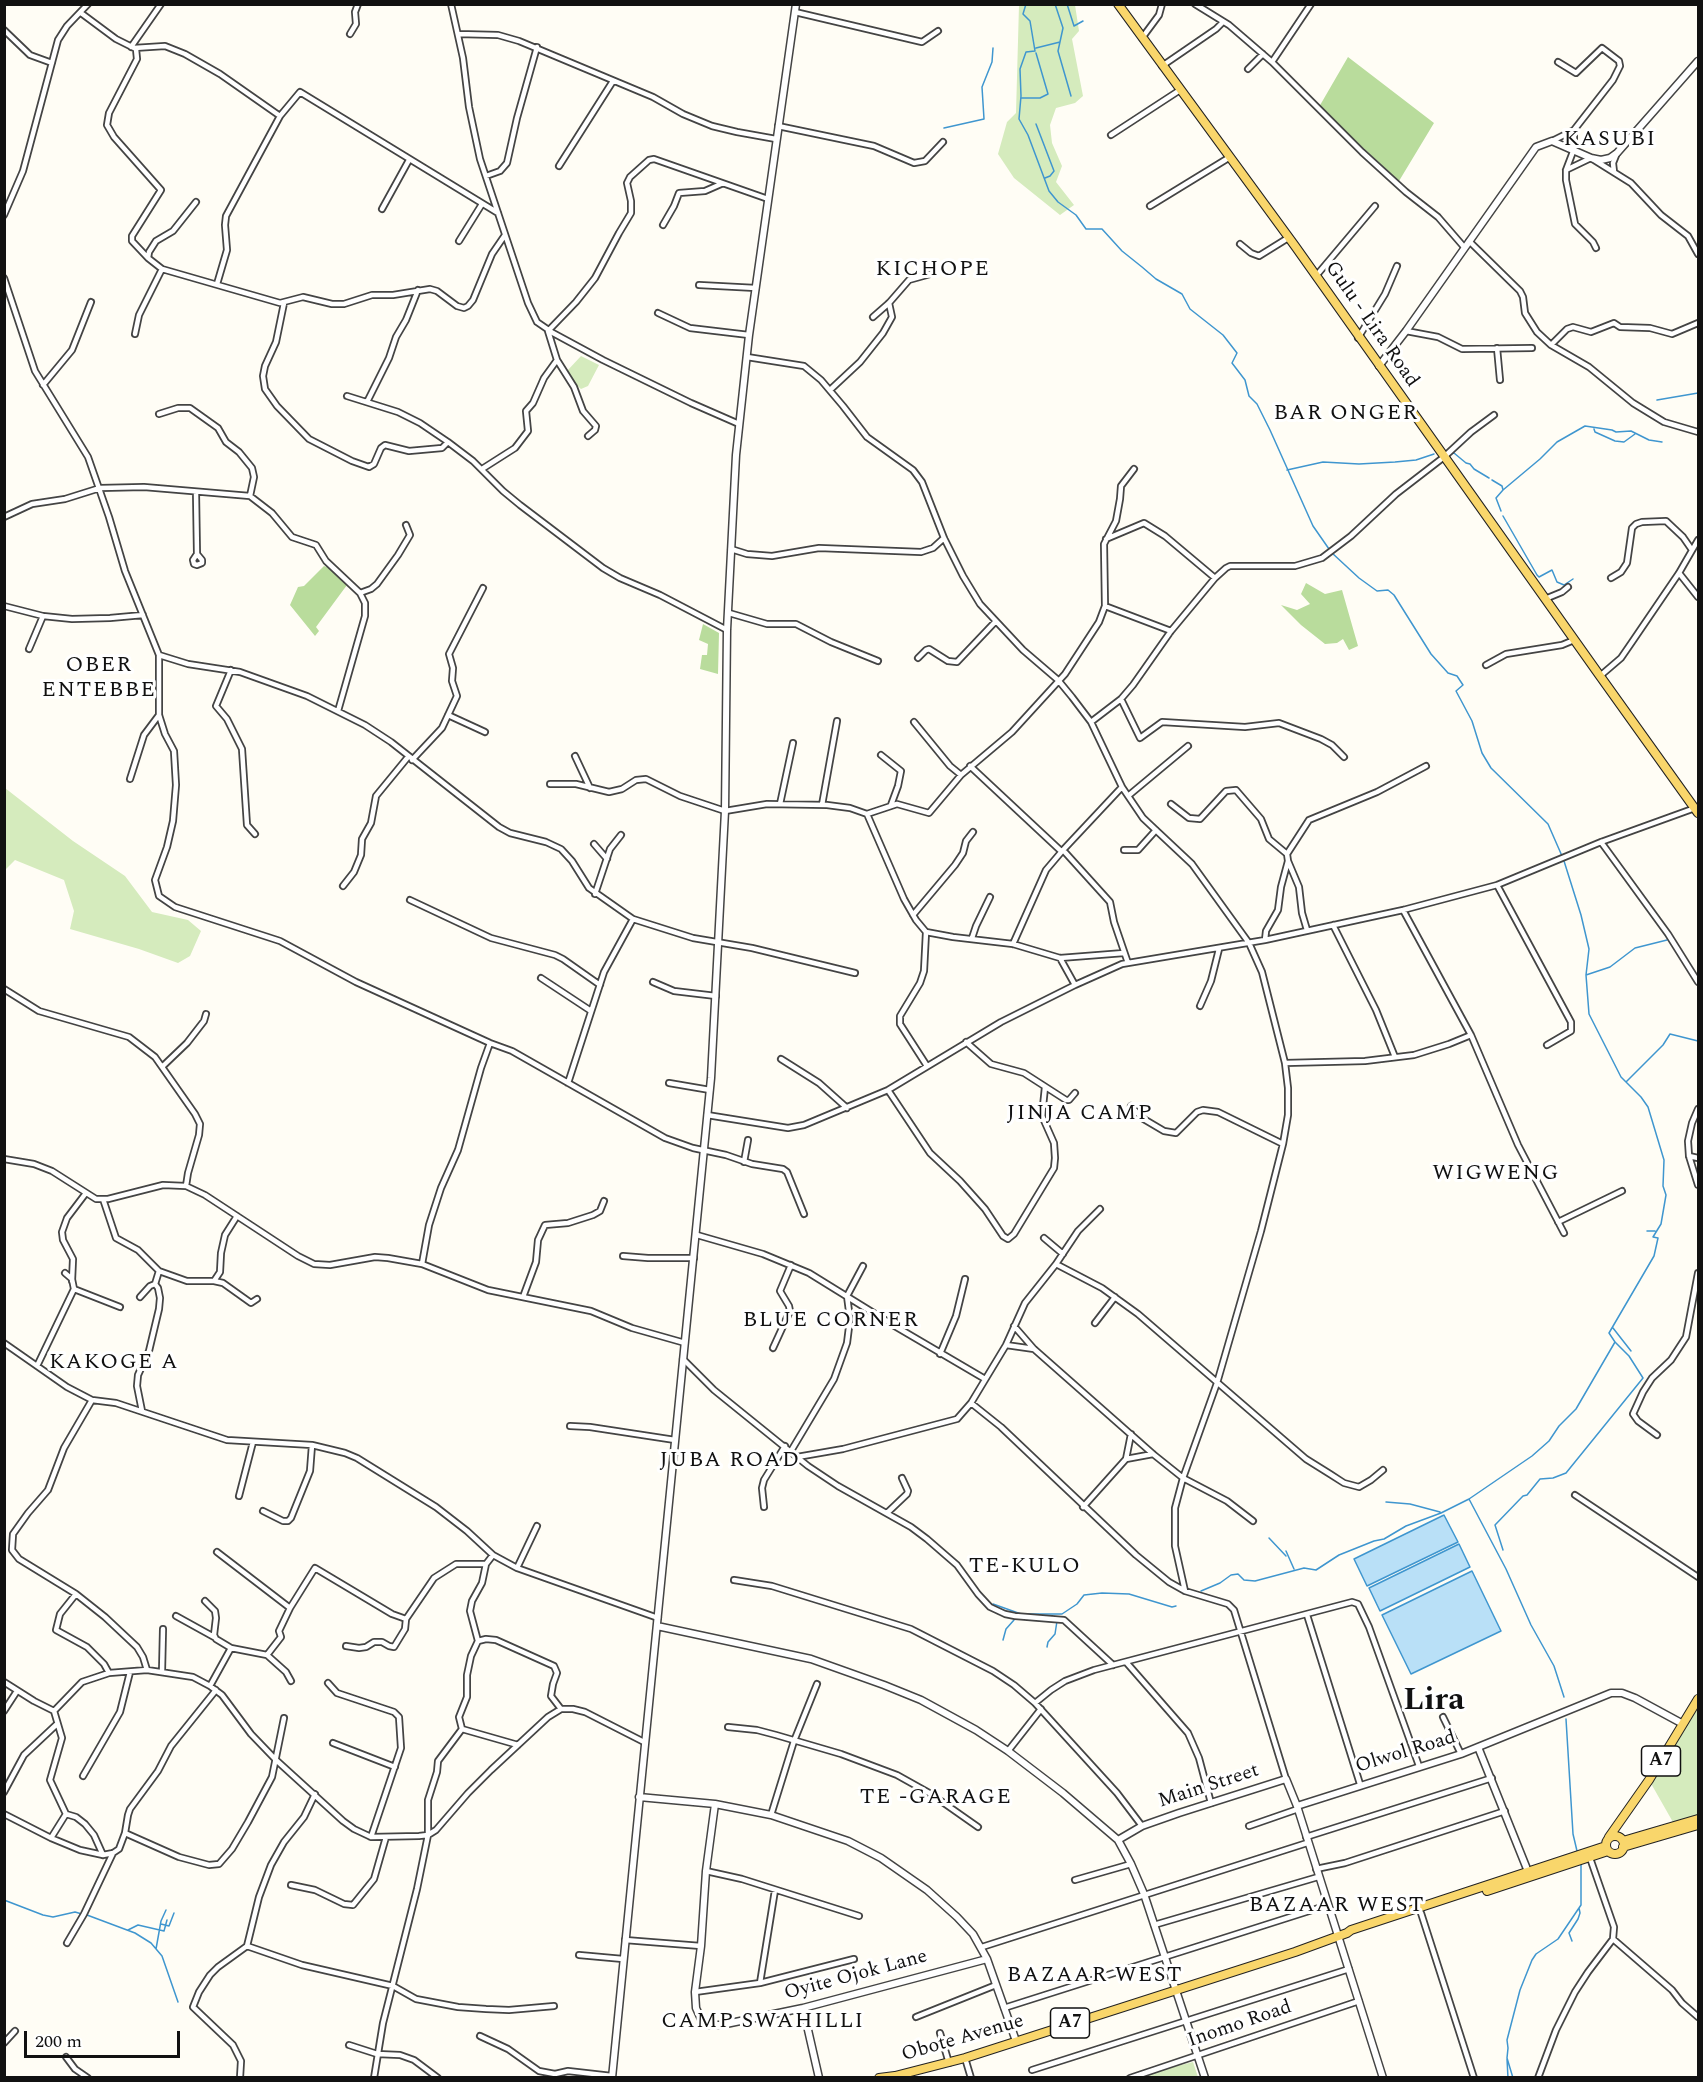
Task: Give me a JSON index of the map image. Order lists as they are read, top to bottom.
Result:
{
  "streets": {
    "main road": ["Gulu - Lira Road", "A7", "Obote Avenue"],
    "street": [
      "Olwol Road",
      "Main Street",
      "Oyite Ojok Lane",
      "Inomo Road"
    ]
  },
  "crossings": [
    ["Olwol Road", "A7"],
    ["Olwol Road", "Main Street"],
    ["A7", "Obote Avenue"]
  ],
  "districts": [
    "KASUBI",
    "KICHOPE",
    "BAR ONGER",
    "OBER ENTEBBE",
    "JINJA CAMP",
    "WIGWENG",
    "BLUE CORNER",
    "KAKOGE A",
    "JUBA ROAD",
    "TE-KULO",
    "Lira",
    "TE -GARAGE",
    "BAZAAR WEST",
    "BAZAAR WEST",
    "CAMP SWAHILLI"
  ],
  "scale_bar": "200 m"
}
